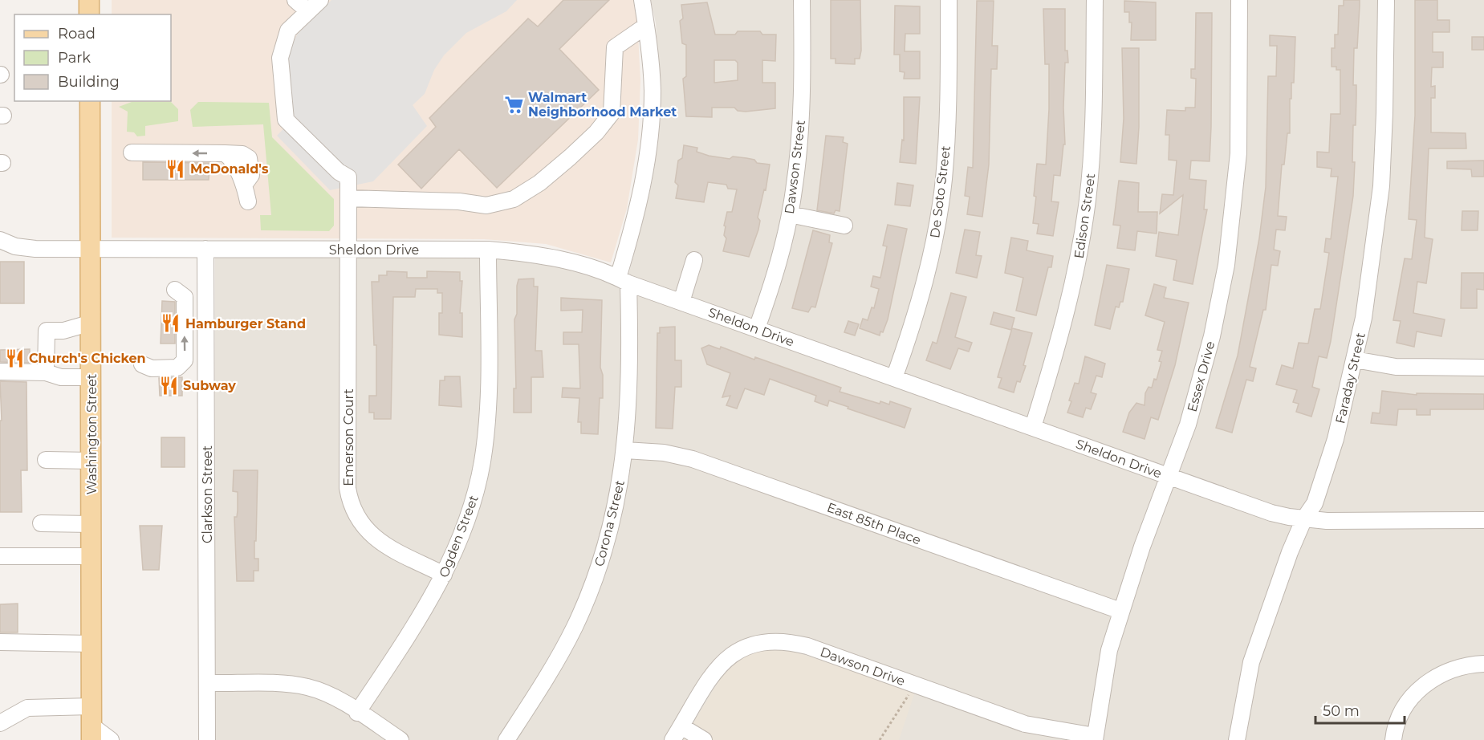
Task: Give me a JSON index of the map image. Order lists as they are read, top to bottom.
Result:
{
  "streets": {
    "main road": ["Washington Street"],
    "street": [
      "Dawson Street",
      "De Soto Street",
      "Edison Street",
      "Sheldon Drive",
      "Essex Drive",
      "Faraday Street",
      "Emerson Court",
      "Clarkson Street",
      "Corona Street",
      "East 85th Place",
      "Ogden Street",
      "Dawson Drive"
    ]
  },
  "crossings": [
    ["Dawson Street", "Sheldon Drive"],
    ["De Soto Street", "Sheldon Drive"],
    ["Edison Street", "Sheldon Drive"],
    ["Sheldon Drive", "Essex Drive"],
    ["Sheldon Drive", "Faraday Street"],
    ["Sheldon Drive", "Washington Street"],
    ["Sheldon Drive", "Emerson Court"],
    ["Sheldon Drive", "Clarkson Street"],
    ["Sheldon Drive", "Corona Street"],
    ["Sheldon Drive", "Ogden Street"],
    ["Essex Drive", "East 85th Place"],
    ["Essex Drive", "Dawson Drive"],
    ["Emerson Court", "Ogden Street"],
    ["Corona Street", "East 85th Place"]
  ],
  "places": {
    "supermarket": ["Walmart Neighborhood Market"],
    "restaurant": [
      "McDonald's",
      "Hamburger Stand",
      "Church's Chicken",
      "Subway"
    ]
  },
  "legend": ["Road", "Park", "Building"],
  "scale_bar": "50 m"
}
